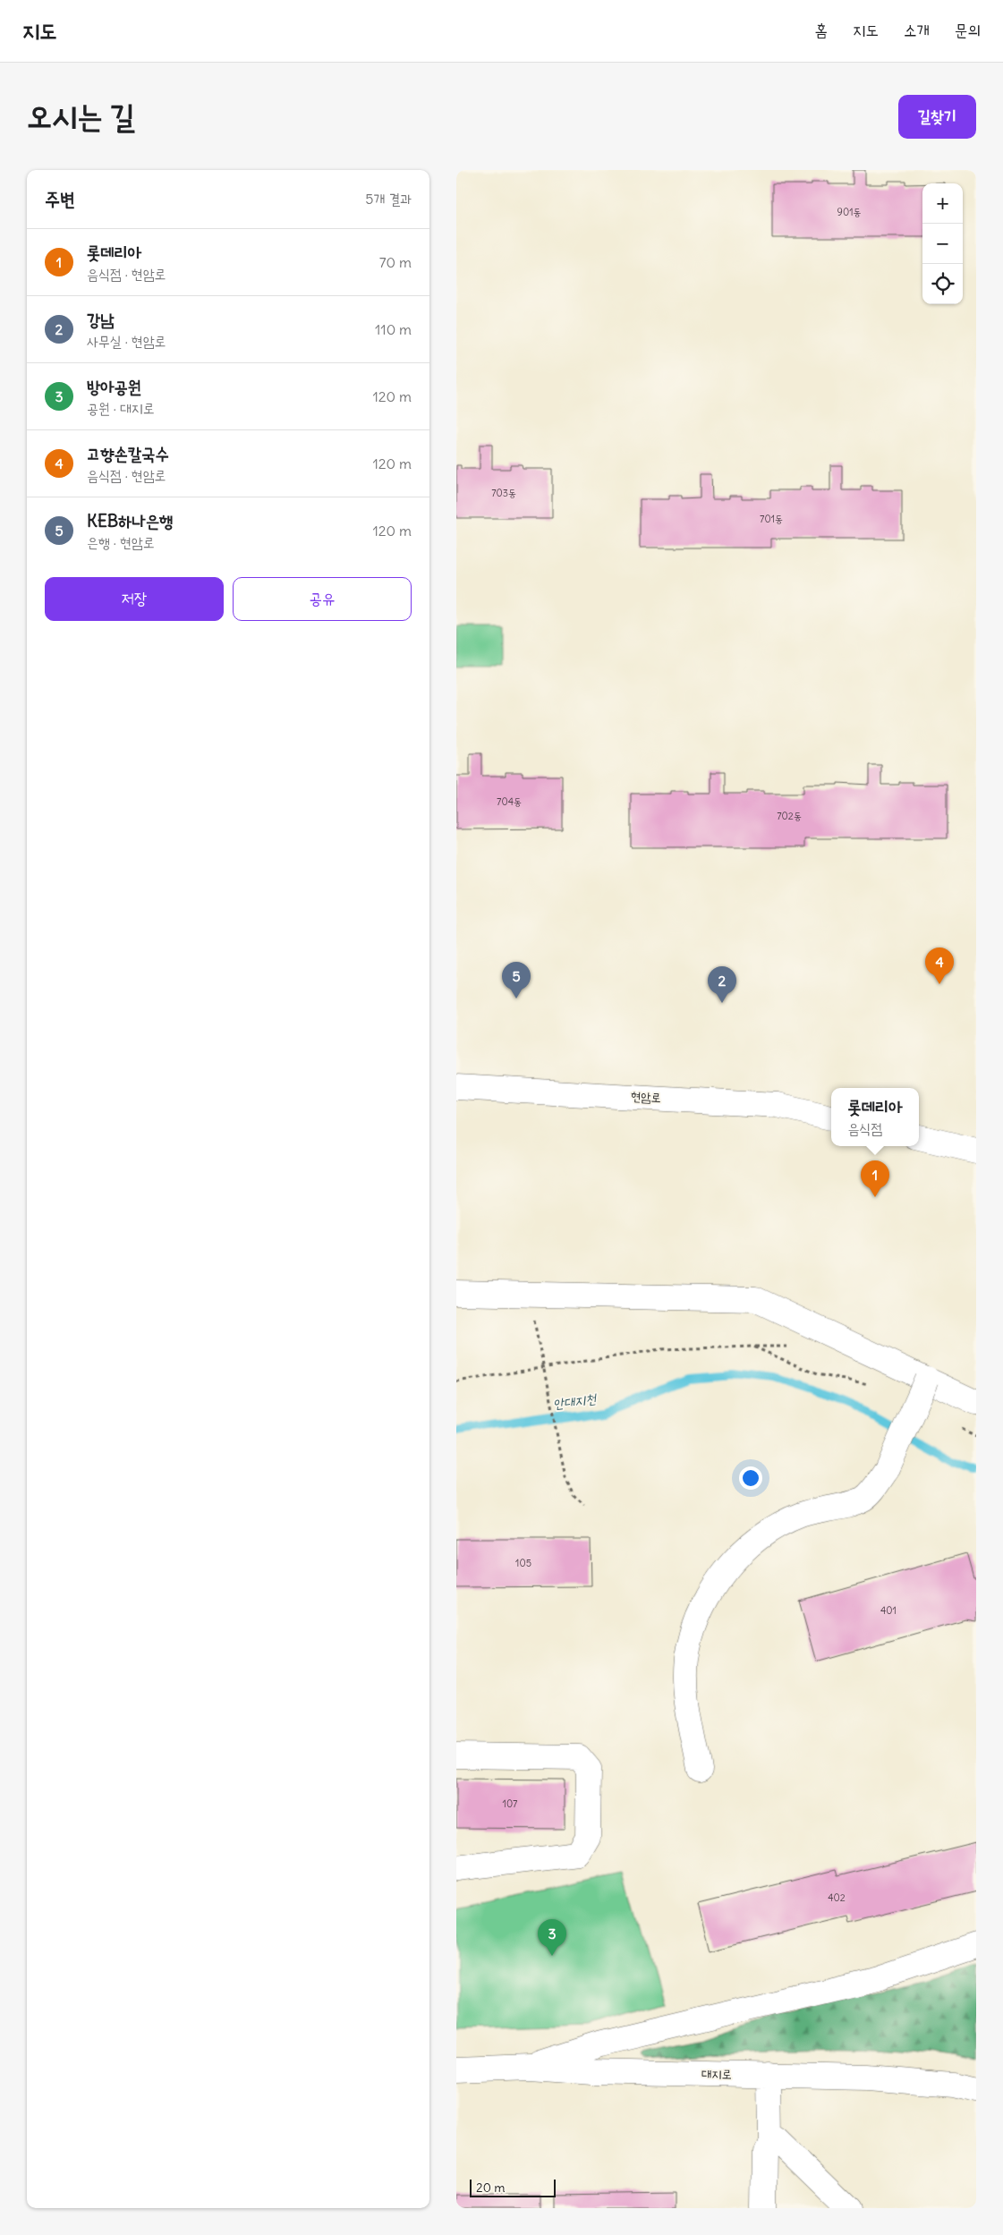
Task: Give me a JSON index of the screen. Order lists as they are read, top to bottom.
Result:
{
  "streets": {
    "street": ["현암로", "대지로"]
  },
  "water": ["안대지천"],
  "house_numbers": [
    "901동",
    "703동",
    "701동",
    "704동",
    "702동",
    "105",
    "401",
    "107",
    "402"
  ],
  "scale_bar": "20 m",
  "page": {
    "header": "지도",
    "nav": [
      "홈",
      "지도",
      "소개",
      "문의"
    ],
    "buttons": [
      "길찾기",
      ["저장", "공유"]
    ],
    "title": "오시는 길",
    "heading": ["주변", "5개 결과"],
    "map_buttons": ["+", "−"],
    "list": [
      {
        "mark": "1",
        "name": "롯데리아",
        "note": "음식점 · 현암로",
        "value": "70 m"
      },
      {
        "mark": "2",
        "name": "강남",
        "note": "사무실 · 현암로",
        "value": "110 m"
      },
      {
        "mark": "3",
        "name": "방아공원",
        "note": "공원 · 대지로",
        "value": "120 m"
      },
      {
        "mark": "4",
        "name": "고향손칼국수",
        "note": "음식점 · 현암로",
        "value": "120 m"
      },
      {
        "mark": "5",
        "name": "KEB하나은행",
        "note": "은행 · 현암로",
        "value": "120 m"
      }
    ],
    "pins": [
      "4",
      "5",
      "2",
      "1",
      "3"
    ],
    "popup": ["롯데리아", "음식점"],
    "scale": "20 m"
  }
}
